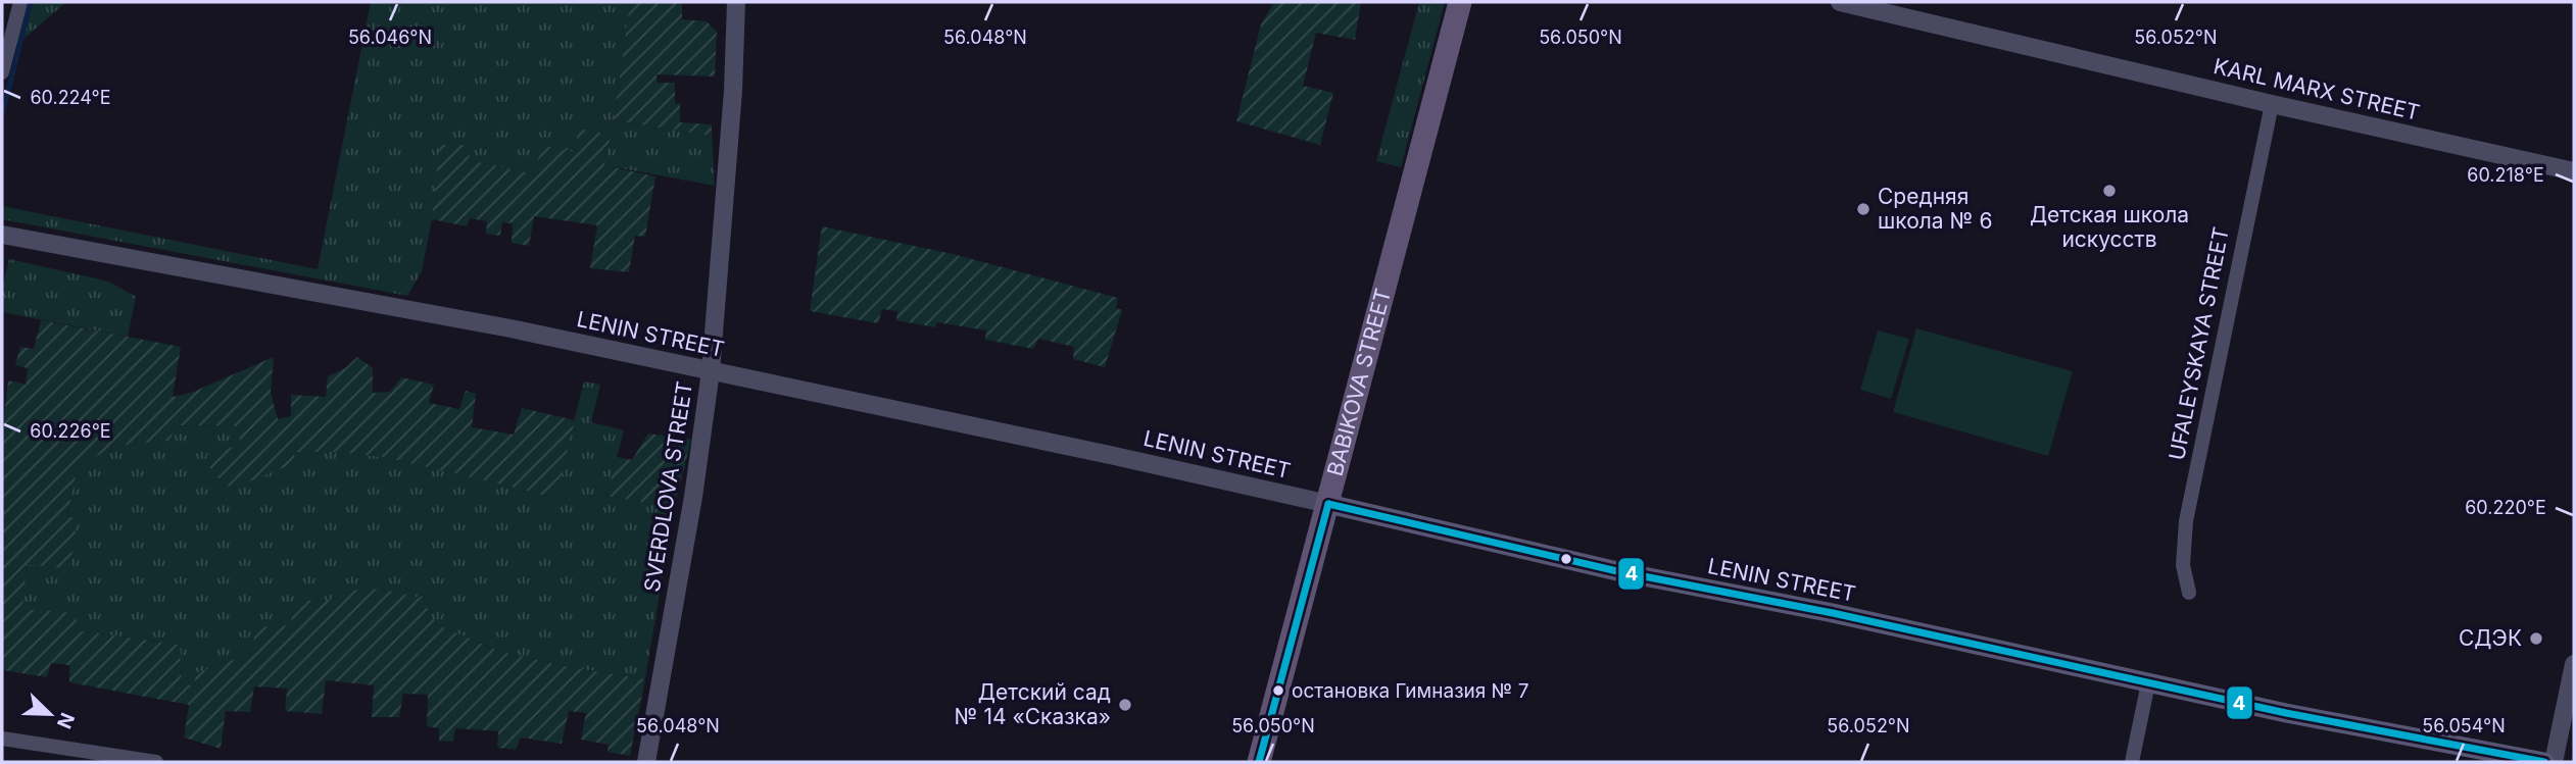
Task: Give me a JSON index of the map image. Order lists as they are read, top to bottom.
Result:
{
  "streets": {
    "main road": ["LENIN STREET", "BABIKOVA STREET"],
    "street": ["KARL MARX STREET", "UFALEYSKAYA STREET", "SVERDLOVA STREET"]
  },
  "crossings": [
    ["KARL MARX STREET", "UFALEYSKAYA STREET"],
    ["LENIN STREET", "BABIKOVA STREET"],
    ["LENIN STREET", "SVERDLOVA STREET"]
  ],
  "places": [
    "Детская школа искусств",
    "Средняя школа № 6",
    "СДЭК",
    "остановка Гимназия № 7",
    "Детский сад № 14 «Сказка»"
  ],
  "lines": ["transit line 4"],
  "north": "bottom right",
  "coordinates": [
    "56.046°N",
    "56.048°N",
    "56.050°N",
    "56.052°N",
    "60.224°E",
    "60.218°E",
    "60.226°E",
    "60.220°E",
    "56.054°N"
  ]
}
